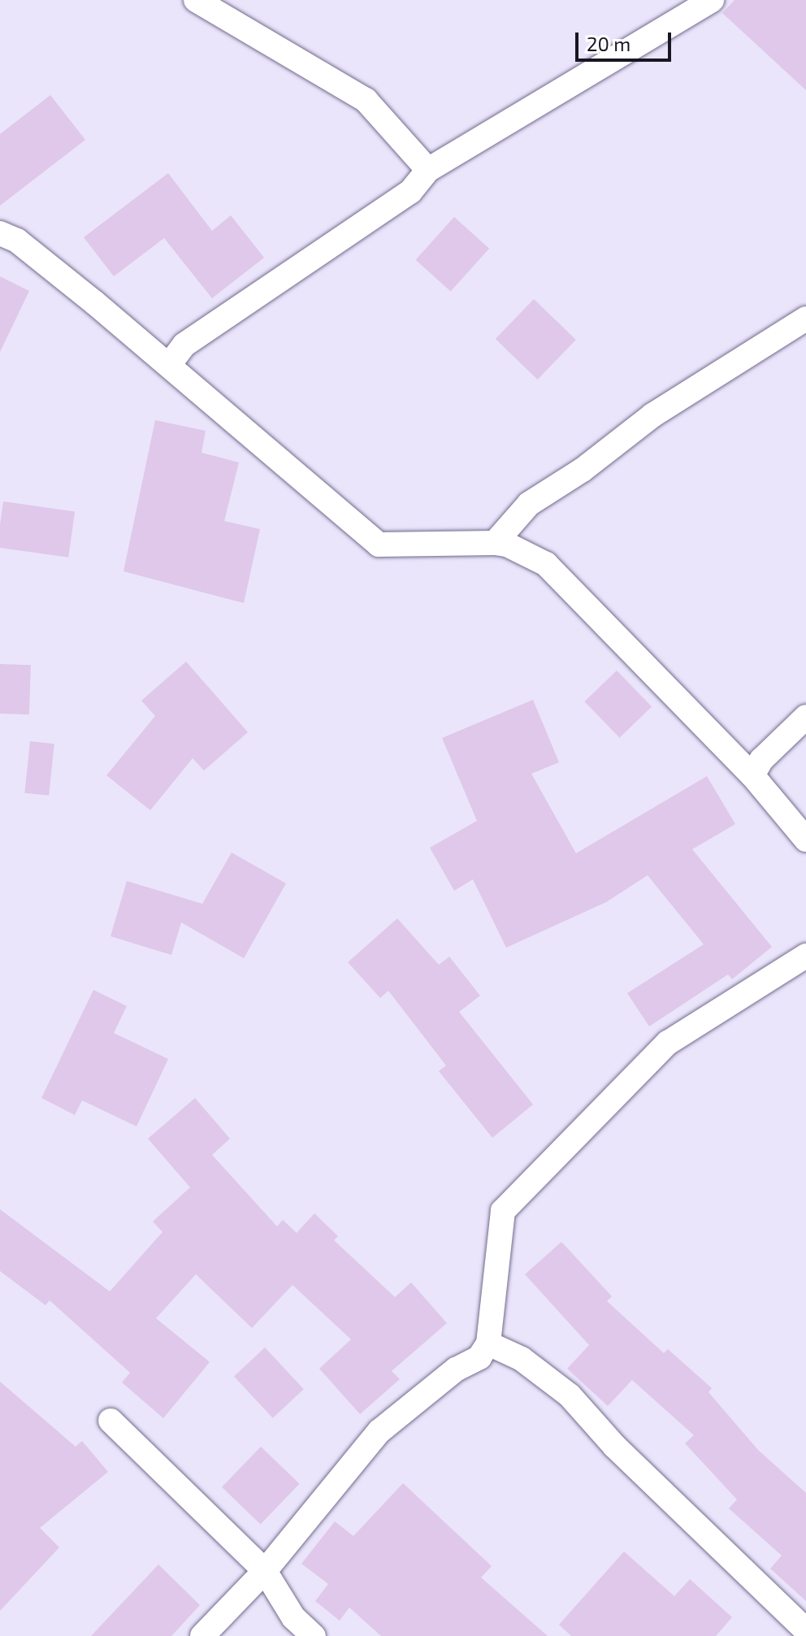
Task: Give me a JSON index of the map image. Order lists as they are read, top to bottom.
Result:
{
  "scale_bar": "20 m"
}
